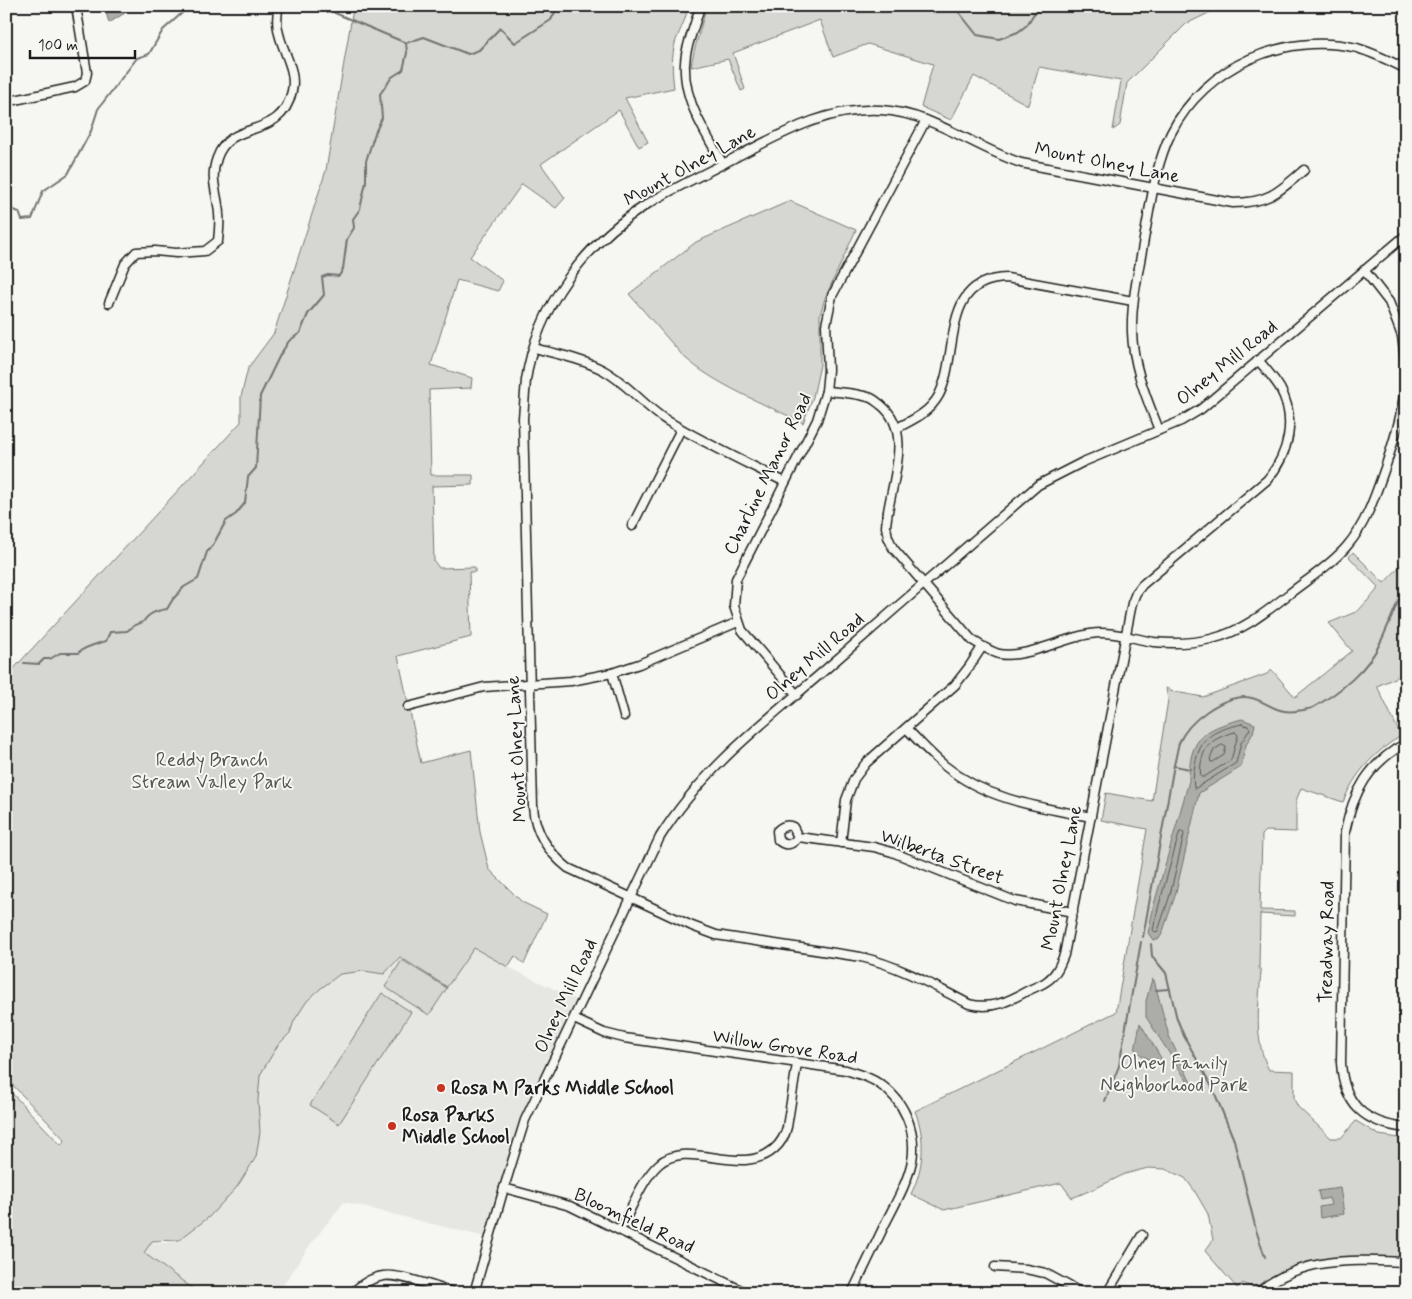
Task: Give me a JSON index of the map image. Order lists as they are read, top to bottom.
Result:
{
  "streets": {
    "street": [
      "Mount Olney Lane",
      "Olney Mill Road",
      "Charline Manor Road",
      "Wilberta Street",
      "Treadway Road",
      "Willow Grove Road",
      "Bloomfield Road"
    ]
  },
  "crossings": [
    ["Mount Olney Lane", "Olney Mill Road"],
    ["Mount Olney Lane", "Charline Manor Road"],
    ["Mount Olney Lane", "Wilberta Street"],
    ["Olney Mill Road", "Charline Manor Road"],
    ["Olney Mill Road", "Willow Grove Road"],
    ["Olney Mill Road", "Bloomfield Road"]
  ],
  "parks": ["Reddy Branch Stream Valley Park", "Olney Family Neighborhood Park"],
  "places": ["Rosa M Parks Middle School", "Rosa Parks Middle School"],
  "scale_bar": "100 m"
}
